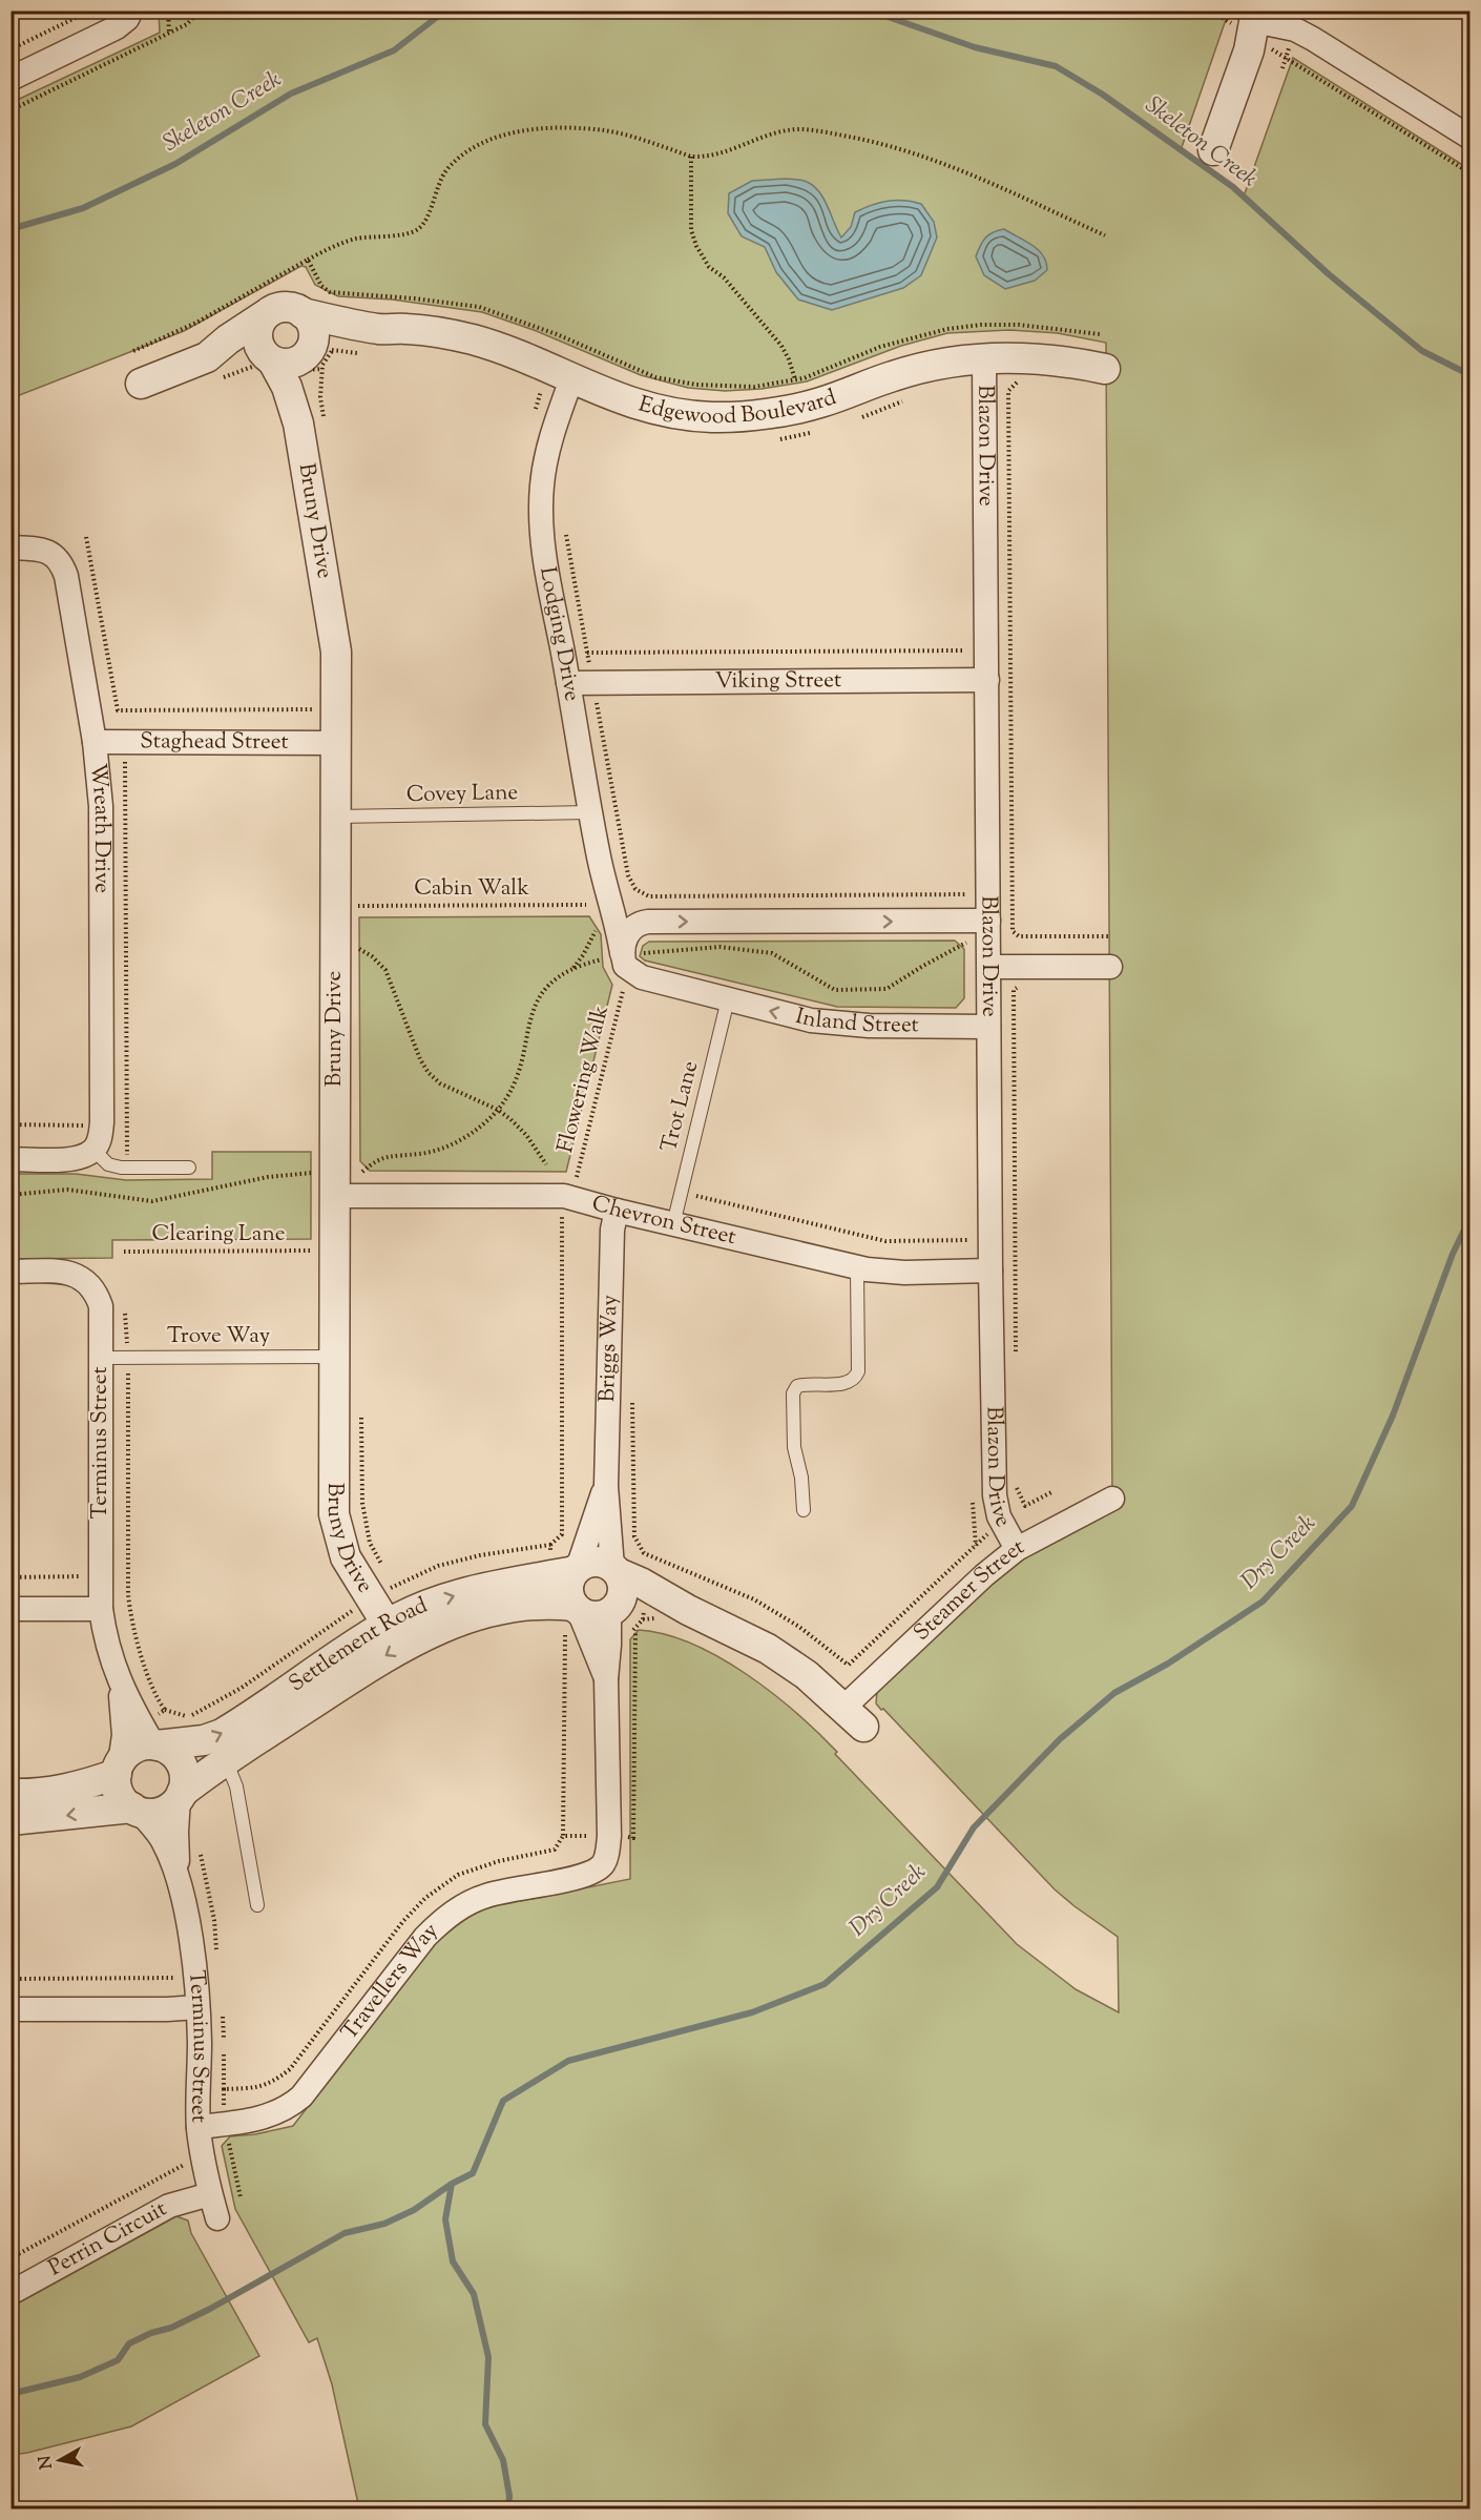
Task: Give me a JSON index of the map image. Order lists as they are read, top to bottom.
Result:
{
  "streets": {
    "street": [
      "Edgewood Boulevard",
      "Blazon Drive",
      "Bruny Drive",
      "Lodging Drive",
      "Viking Street",
      "Staghead Street",
      "Wreath Drive",
      "Inland Street",
      "Chevron Street",
      "Briggs Way",
      "Terminus Street",
      "Steamer Street",
      "Settlement Road",
      "Travellers Way",
      "Perrin Circuit"
    ],
    "lane": ["Covey Lane", "Trot Lane", "Trove Way"],
    "path": ["Cabin Walk", "Flowering Walk", "Clearing Lane"]
  },
  "crossings": [
    ["Edgewood Boulevard", "Blazon Drive"],
    ["Edgewood Boulevard", "Bruny Drive"],
    ["Edgewood Boulevard", "Lodging Drive"],
    ["Blazon Drive", "Viking Street"],
    ["Blazon Drive", "Inland Street"],
    ["Blazon Drive", "Chevron Street"],
    ["Blazon Drive", "Steamer Street"],
    ["Bruny Drive", "Staghead Street"],
    ["Bruny Drive", "Covey Lane"],
    ["Bruny Drive", "Chevron Street"],
    ["Bruny Drive", "Trove Way"],
    ["Bruny Drive", "Settlement Road"],
    ["Lodging Drive", "Viking Street"],
    ["Lodging Drive", "Covey Lane"],
    ["Lodging Drive", "Inland Street"],
    ["Staghead Street", "Wreath Drive"],
    ["Inland Street", "Trot Lane"],
    ["Trot Lane", "Chevron Street"],
    ["Chevron Street", "Briggs Way"],
    ["Trove Way", "Terminus Street"],
    ["Briggs Way", "Settlement Road"],
    ["Terminus Street", "Settlement Road"],
    ["Terminus Street", "Travellers Way"],
    ["Terminus Street", "Perrin Circuit"]
  ],
  "water": ["Skeleton Creek", "Dry Creek"],
  "north": "left"
}
